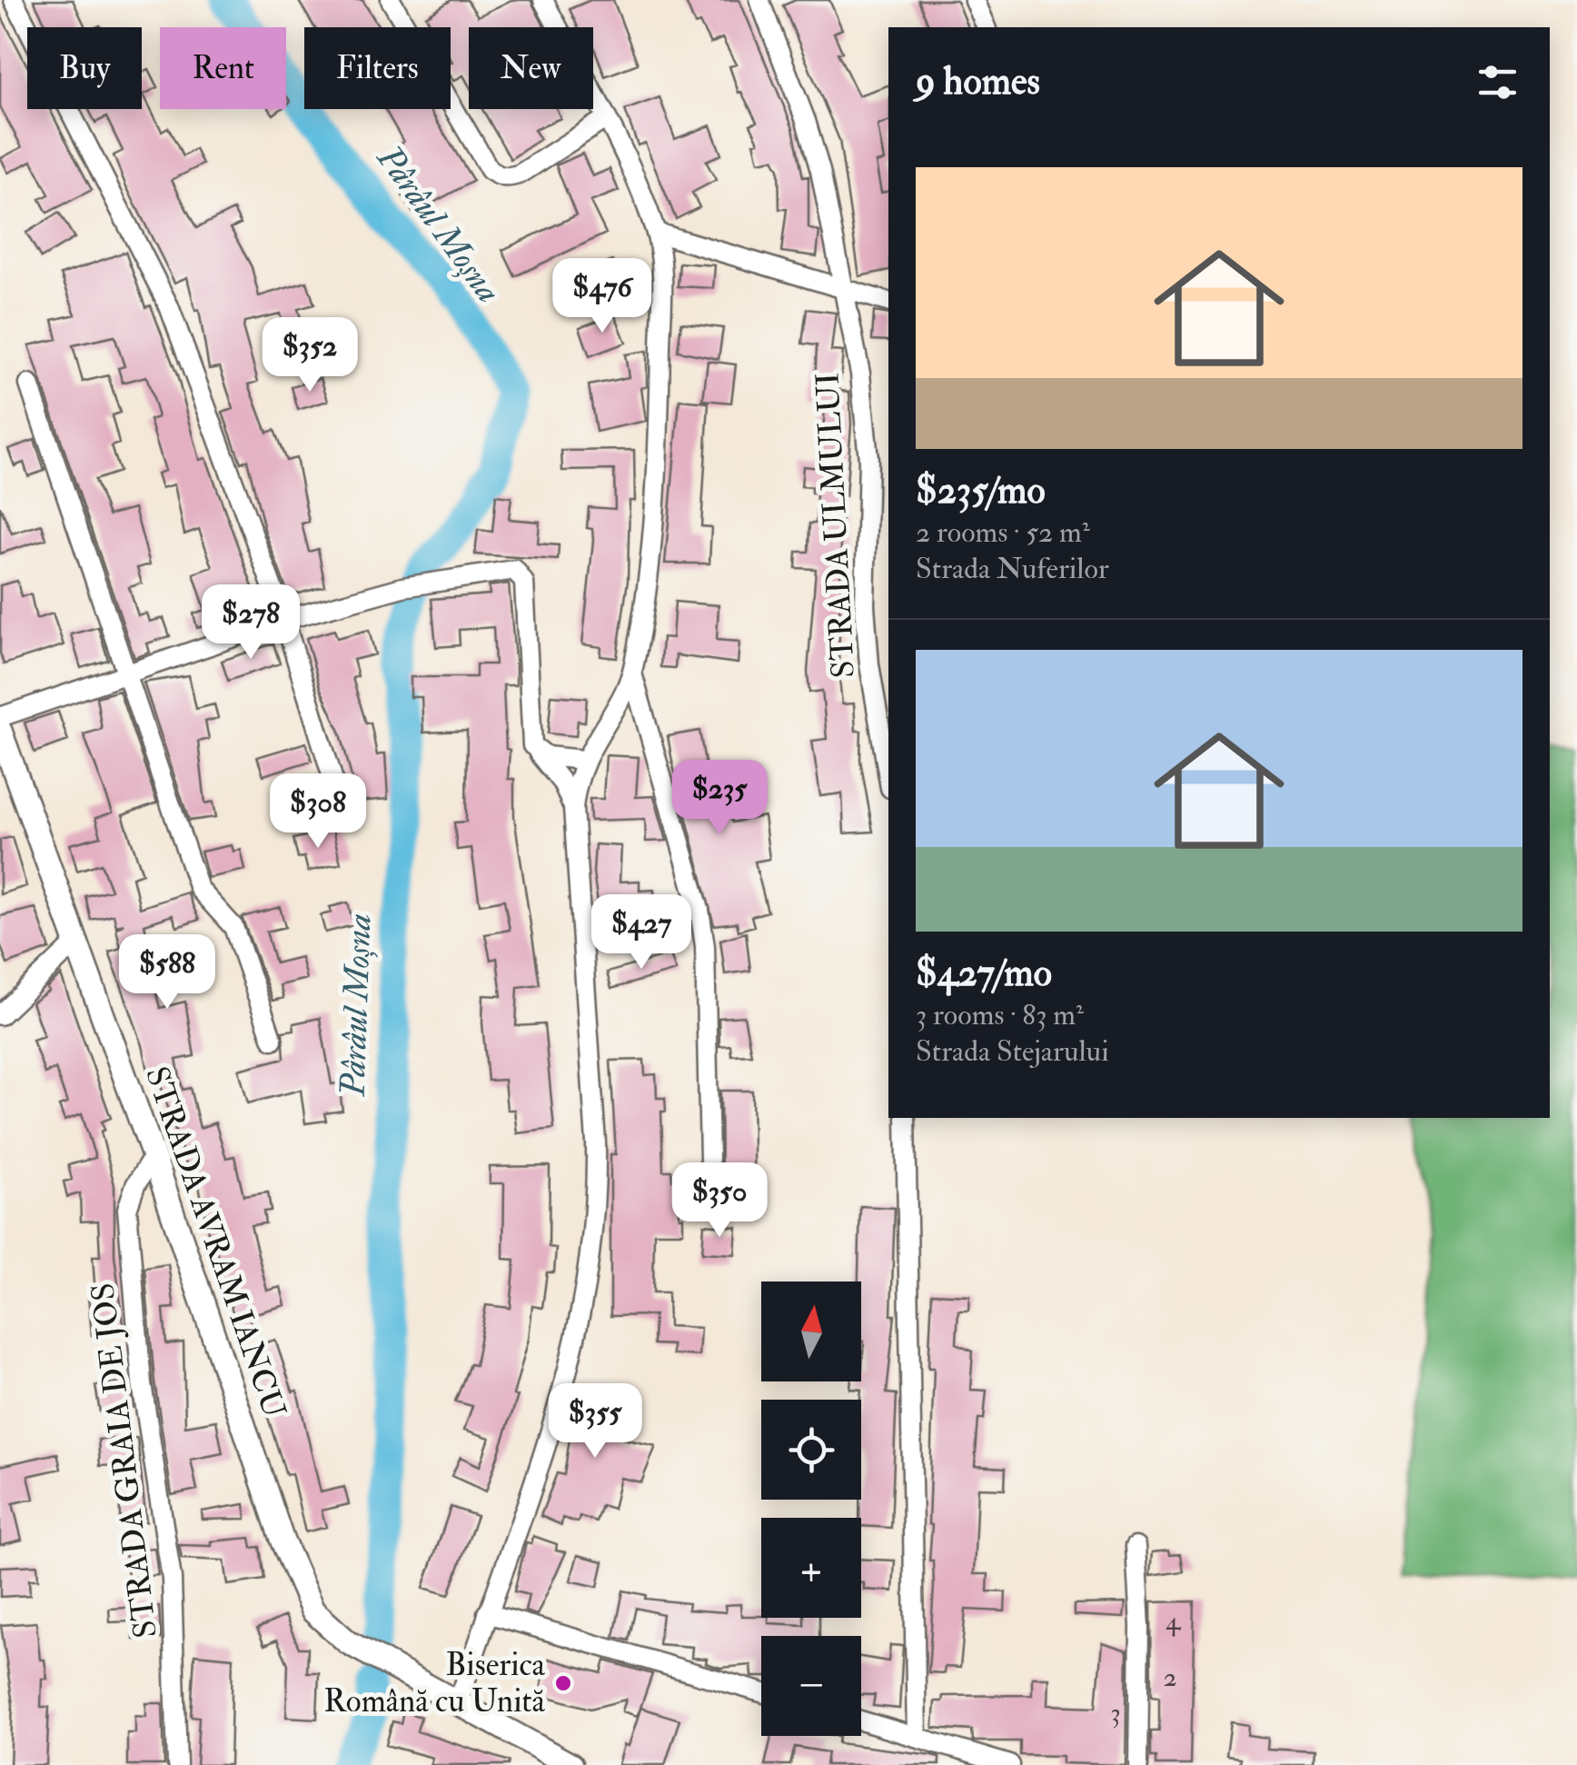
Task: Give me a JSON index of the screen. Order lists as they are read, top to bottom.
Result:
{
  "streets": {
    "main road": ["STRADA AVRAM IANCU"],
    "street": ["STRADA ULMULUI", "STRADA GRAIA DE JOS"]
  },
  "crossings": [
    ["STRADA AVRAM IANCU", "STRADA GRAIA DE JOS"]
  ],
  "water": ["Pârâul Moșna"],
  "places": ["Biserica Română cu Unită"],
  "house_numbers": ["4", "2", "3"],
  "north": "top",
  "page": {
    "chip": [
      "Buy",
      "Rent",
      "Filters",
      "New"
    ],
    "heading": "9 homes",
    "list": [
      {
        "name": "$235/mo",
        "note": "2 rooms · 52 m² · Strada Nuferilor"
      },
      {
        "name": "$427/mo",
        "note": "3 rooms · 83 m² · Strada Stejarului"
      }
    ],
    "price": [
      "$476",
      "$352",
      "$278",
      "$235",
      "$308",
      "$427",
      "$588",
      "$350",
      "$355"
    ],
    "map_buttons": ["+", "−"]
  }
}
